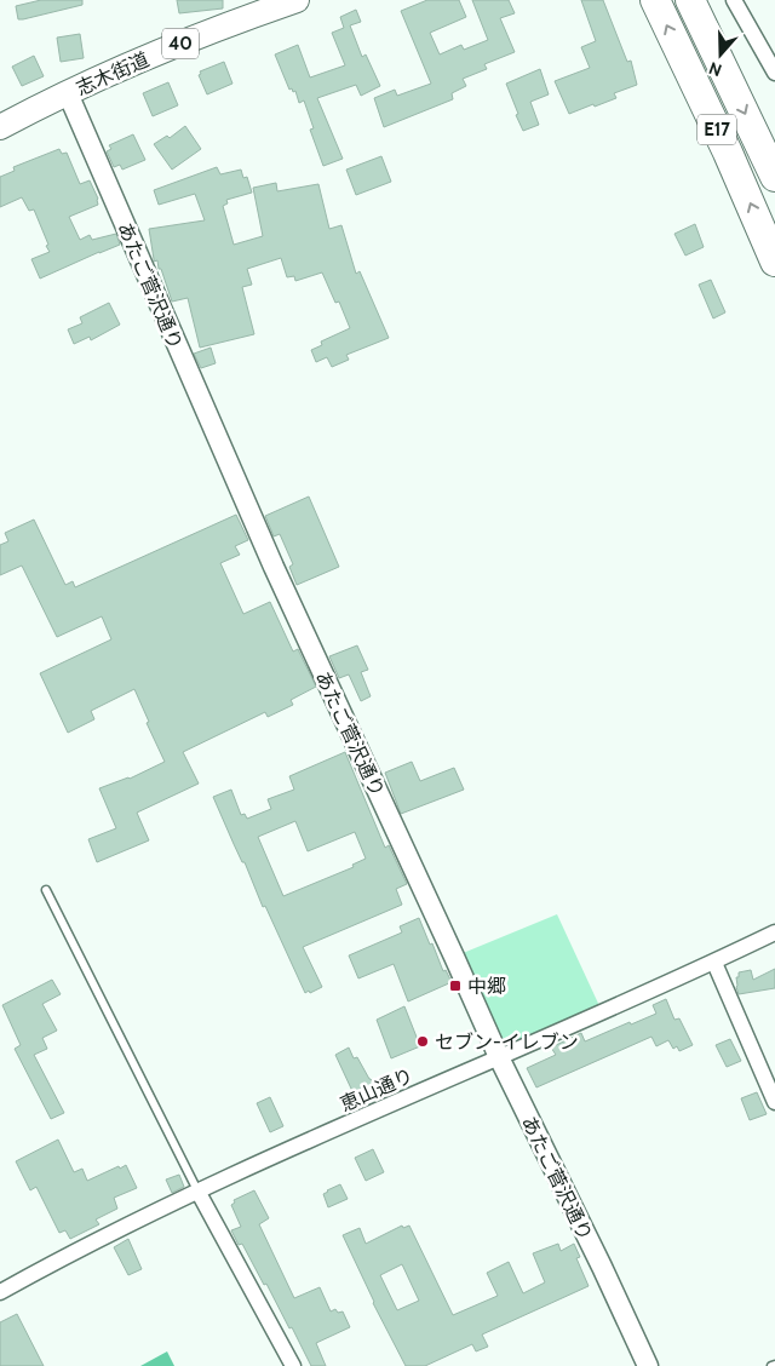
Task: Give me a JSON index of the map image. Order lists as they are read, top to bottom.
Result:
{
  "streets": {
    "highway": ["E17"],
    "main road": ["40", "志木街道"],
    "street": ["あたご菅沢通り", "恵山通り"]
  },
  "crossings": [
    ["志木街道", "あたご菅沢通り"],
    ["あたご菅沢通り", "恵山通り"]
  ],
  "places": {
    "transit": ["中郷"],
    "other": ["セブン-イレブン"]
  },
  "north": "bottom"
}
